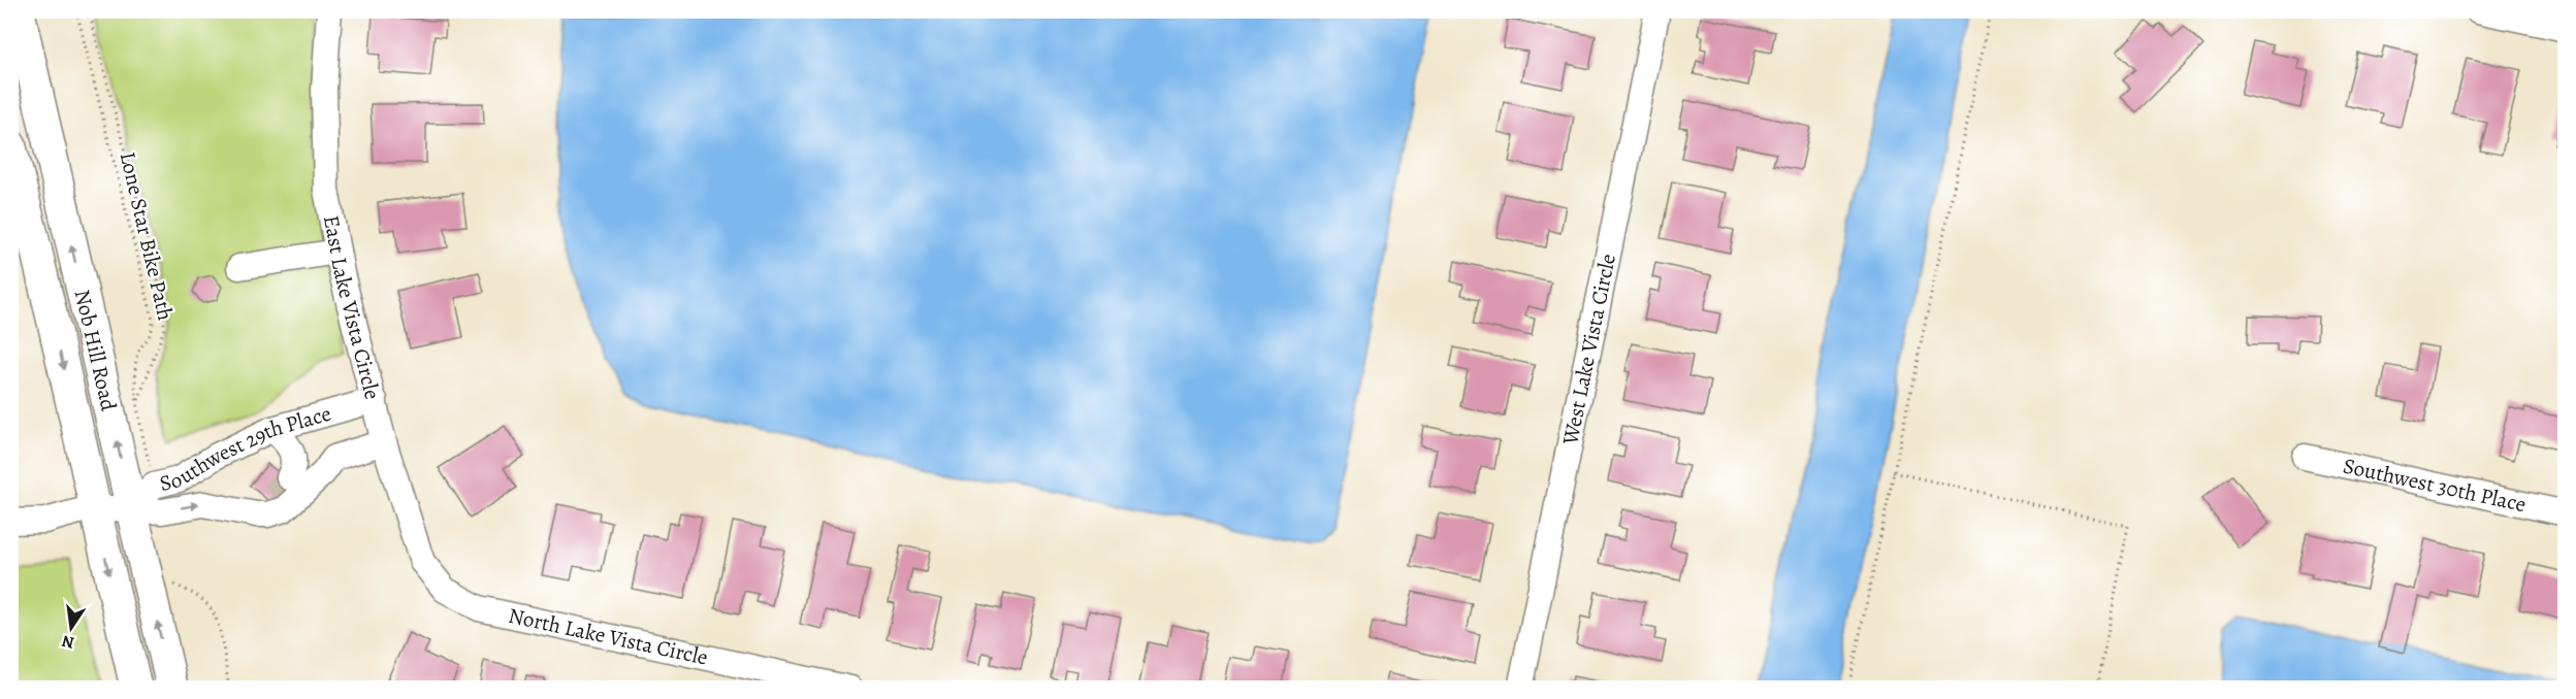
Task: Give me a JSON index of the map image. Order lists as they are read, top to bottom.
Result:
{
  "streets": {
    "main road": ["Nob Hill Road"],
    "street": [
      "East Lake Vista Circle",
      "West Lake Vista Circle",
      "Southwest 29th Place",
      "Southwest 30th Place",
      "North Lake Vista Circle"
    ],
    "path": ["Lone Star Bike Path"]
  },
  "crossings": [
    ["East Lake Vista Circle", "Southwest 29th Place"],
    ["East Lake Vista Circle", "North Lake Vista Circle"],
    ["Nob Hill Road", "Southwest 29th Place"]
  ],
  "north": "bottom"
}
